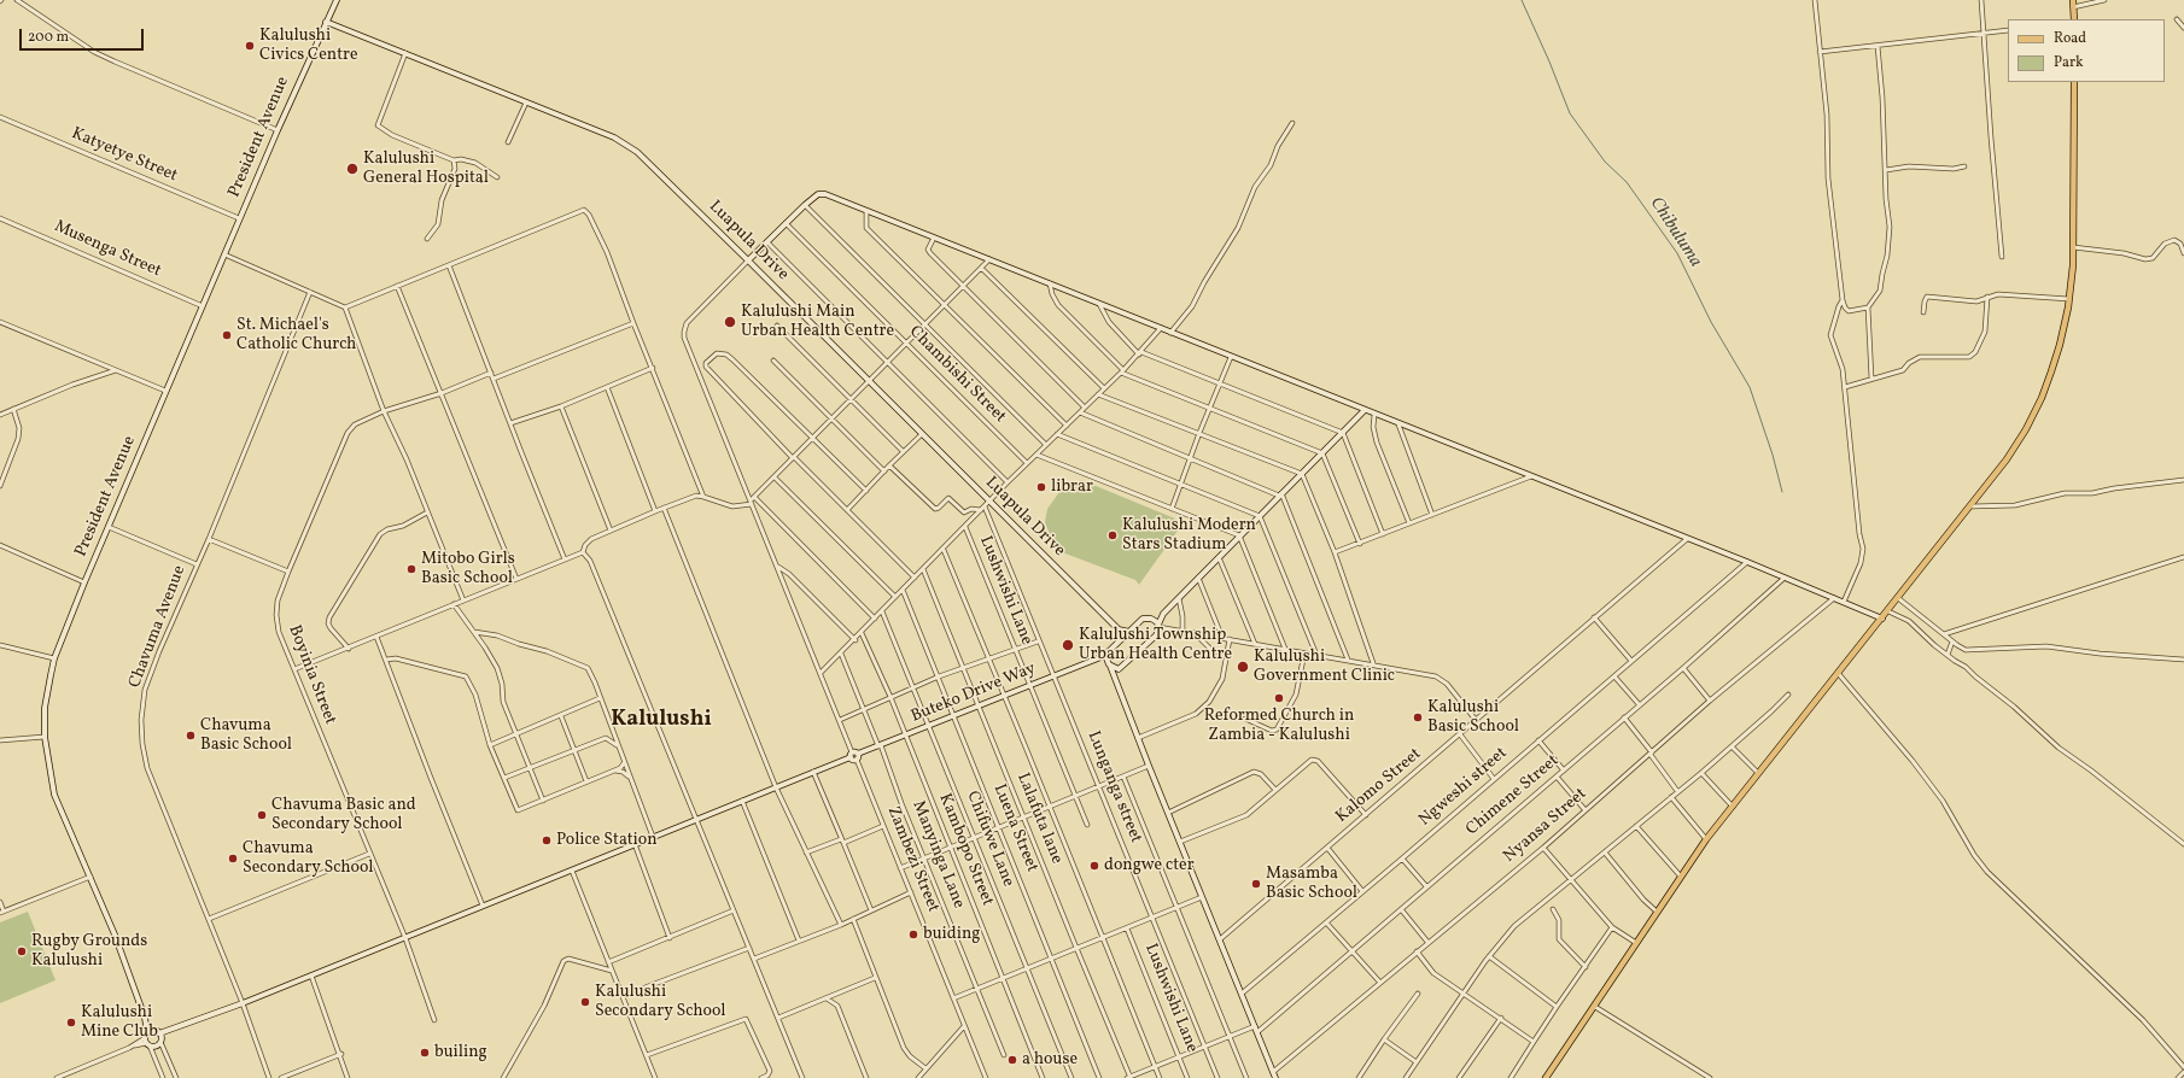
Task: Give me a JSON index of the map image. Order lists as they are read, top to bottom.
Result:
{
  "streets": {
    "street": [
      "President Avenue",
      "Katyetye Street",
      "Luapula Drive",
      "Musenga Street",
      "Chambishi Street",
      "Lushwishi Lane",
      "Chavuma Avenue",
      "Boyinia Street",
      "Buteko Drive Way",
      "Kalomo Street",
      "Lunganga street",
      "Ngweshi street",
      "Chimene Street",
      "Lalafuta lane",
      "Nyansa Street",
      "Luena Street",
      "Chifuwe Lane",
      "Kambopo Street",
      "Manyinga Lane",
      "Zambezi Street"
    ]
  },
  "crossings": [
    ["President Avenue", "Katyetye Street"],
    ["President Avenue", "Luapula Drive"],
    ["President Avenue", "Musenga Street"],
    ["President Avenue", "Buteko Drive Way"],
    ["Luapula Drive", "Zambezi Street"],
    ["Lushwishi Lane", "Buteko Drive Way"],
    ["Chavuma Avenue", "Buteko Drive Way"],
    ["Boyinia Street", "Buteko Drive Way"],
    ["Buteko Drive Way", "Lunganga street"],
    ["Buteko Drive Way", "Lalafuta lane"],
    ["Buteko Drive Way", "Luena Street"],
    ["Buteko Drive Way", "Chifuwe Lane"],
    ["Buteko Drive Way", "Kambopo Street"],
    ["Buteko Drive Way", "Manyinga Lane"],
    ["Buteko Drive Way", "Zambezi Street"]
  ],
  "districts": ["Kalulushi"],
  "water": ["Chibuluma"],
  "places": [
    "Kalulushi Civics Centre",
    "Kalulushi General Hospital",
    "Kalulushi Main Urban Health Centre",
    "St. Michael's Catholic Church",
    "librar",
    "Kalulushi Modern Stars Stadium",
    "Mitobo Girls Basic School",
    "Kalulushi Township Urban Health Centre",
    "Kalulushi Government Clinic",
    "Reformed Church in Zambia - Kalulushi",
    "Kalulushi Basic School",
    "Chavuma Basic School",
    "Chavuma Basic and Secondary School",
    "Police Station",
    "Chavuma Secondary School",
    "dongwe cter",
    "Masamba Basic School",
    "buiding",
    "Rugby Grounds Kalulushi",
    "Kalulushi Secondary School",
    "Kalulushi Mine Club",
    "builing",
    "a house"
  ],
  "legend": ["Road", "Park"],
  "scale_bar": "200 m"
}
